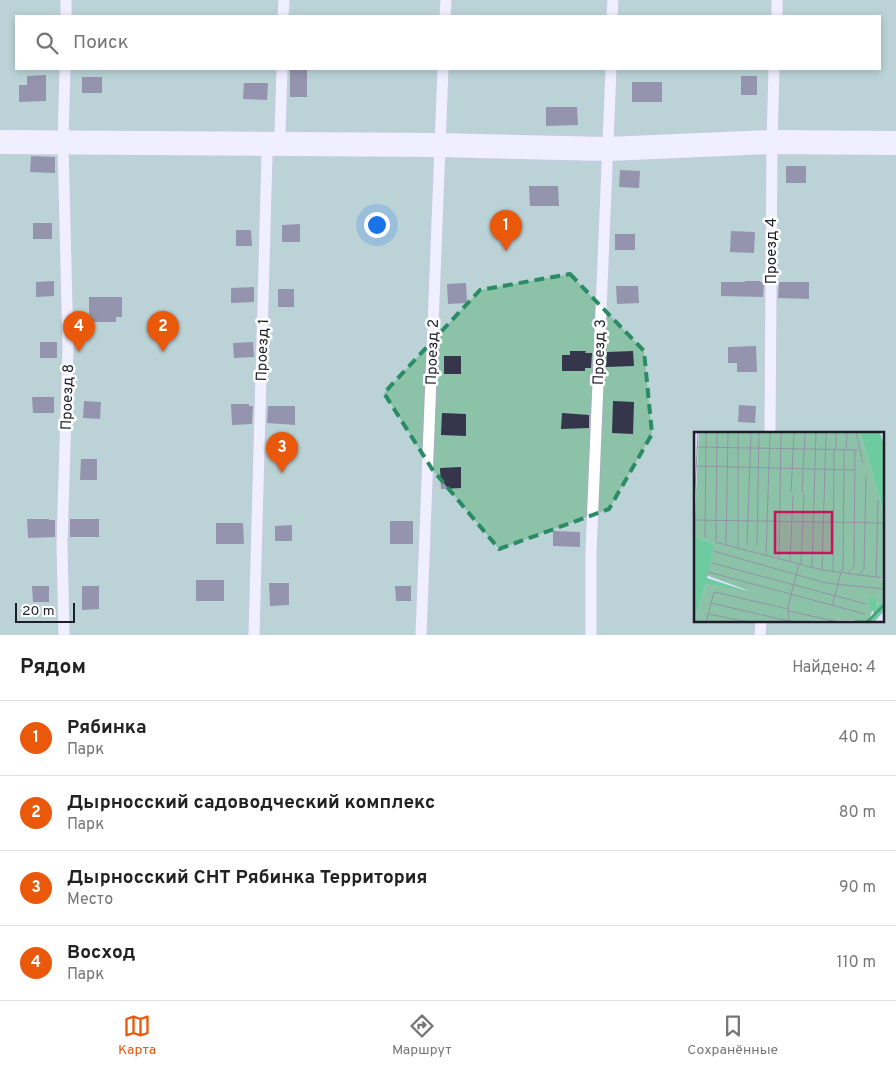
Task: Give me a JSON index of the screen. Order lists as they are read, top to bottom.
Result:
{
  "streets": {
    "lane": [
      "Проезд 4",
      "Проезд 1",
      "Проезд 2",
      "Проезд 3",
      "Проезд 8"
    ]
  },
  "scale_bar": "20 m",
  "page": {
    "search": "Поиск",
    "pins": [
      "1",
      "2",
      "4",
      "3"
    ],
    "scale": "20 m",
    "heading": ["Рядом", "Найдено: 4"],
    "list": [
      {
        "mark": "1",
        "name": "Рябинка",
        "note": "Парк",
        "value": "40 m"
      },
      {
        "mark": "2",
        "name": "Дырносский садоводческий комплекс",
        "note": "Парк",
        "value": "80 m"
      },
      {
        "mark": "3",
        "name": "Дырносский СНТ Рябинка Территория",
        "note": "Место",
        "value": "90 m"
      },
      {
        "mark": "4",
        "name": "Восход",
        "note": "Парк",
        "value": "110 m"
      }
    ],
    "nav": ["Карта", "Маршрут", "Сохранённые"]
  }
}
